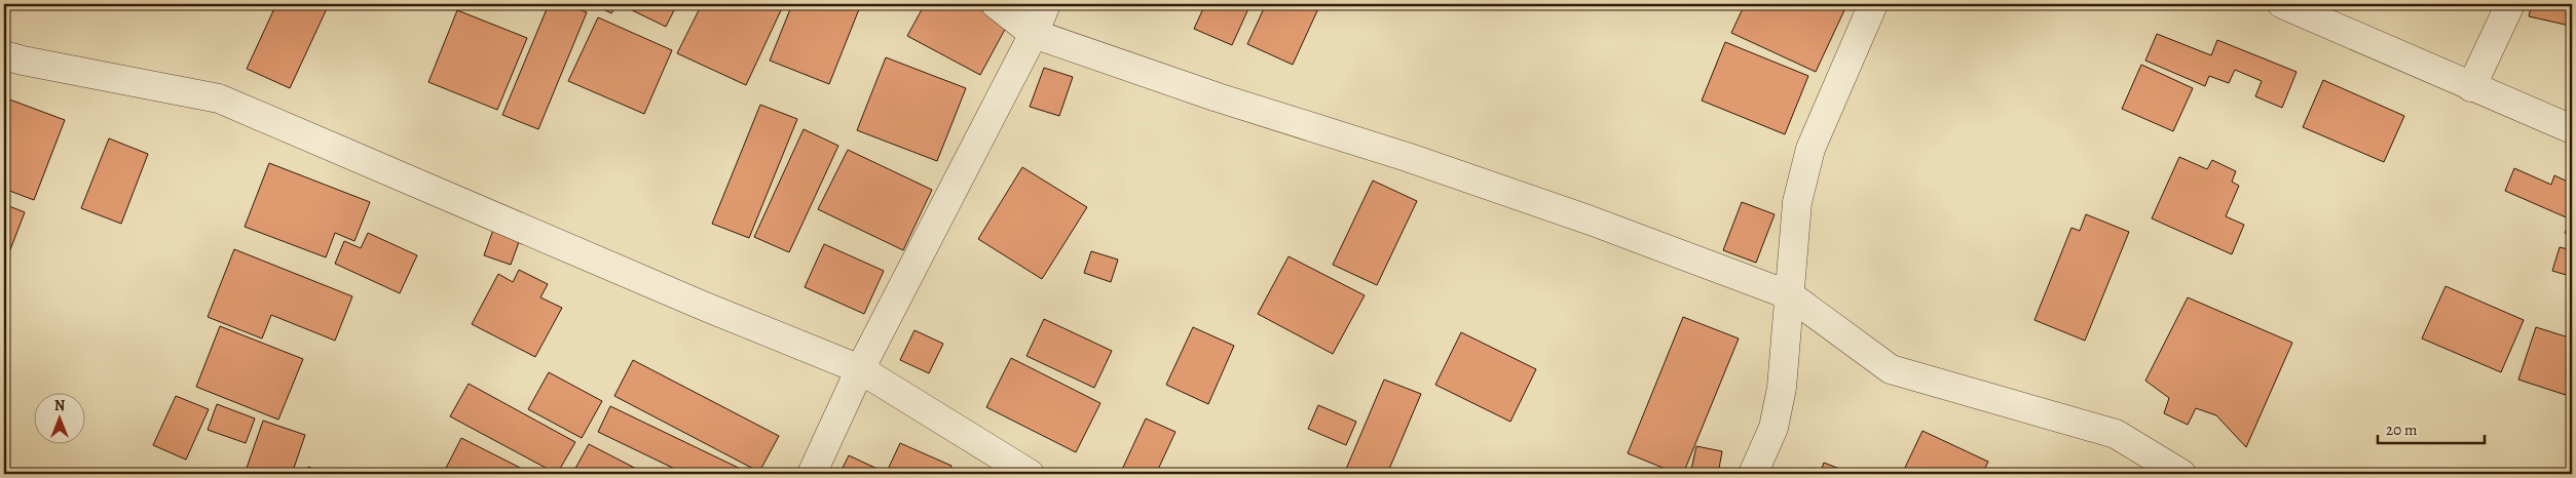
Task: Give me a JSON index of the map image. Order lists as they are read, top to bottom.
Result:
{
  "scale_bar": "20 m",
  "north": "top"
}
